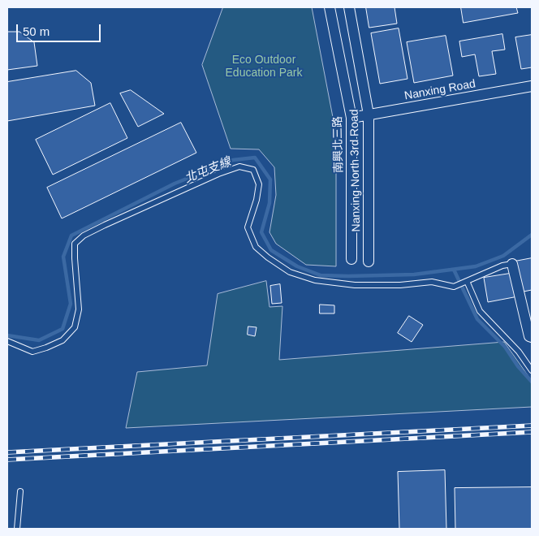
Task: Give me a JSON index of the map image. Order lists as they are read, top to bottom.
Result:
{
  "streets": {
    "street": ["Nanxing Road", "南興北三路", "Nanxing North 3rd Road"]
  },
  "crossings": [
    ["Nanxing Road", "南興北三路"],
    ["Nanxing Road", "Nanxing North 3rd Road"]
  ],
  "water": ["北屯支線"],
  "parks": ["Eco Outdoor Education Park"],
  "scale_bar": "50 m"
}
